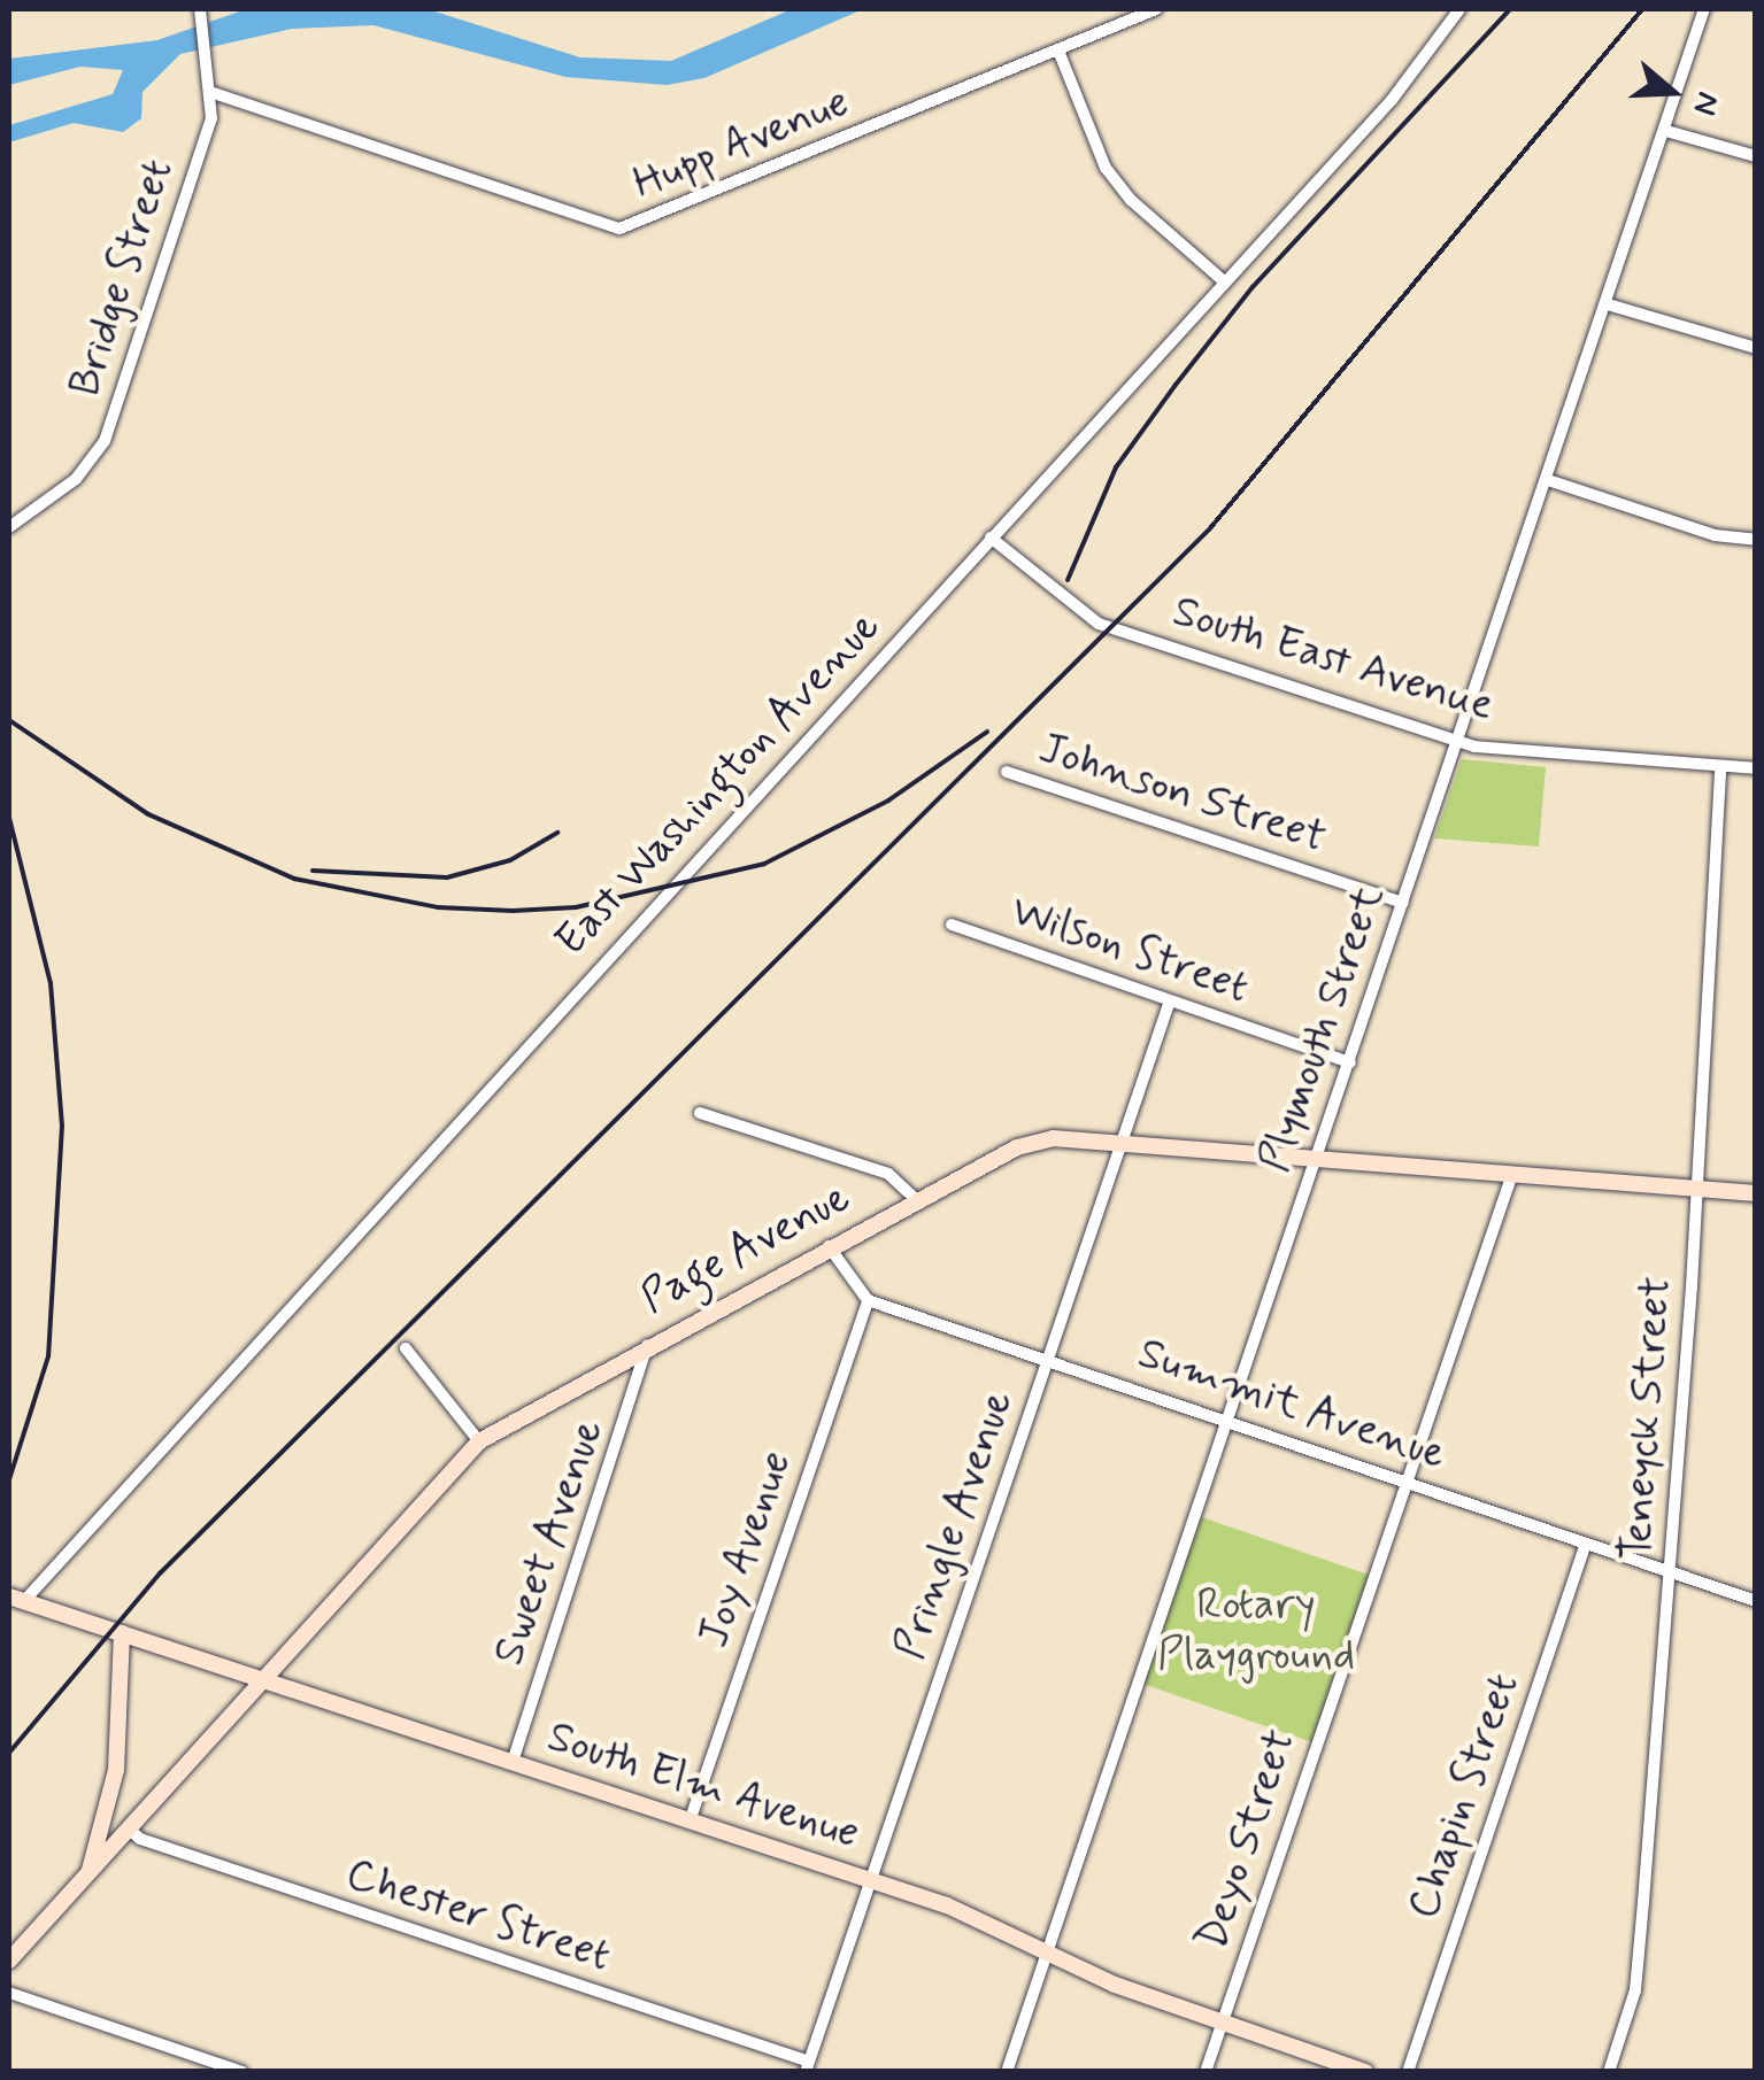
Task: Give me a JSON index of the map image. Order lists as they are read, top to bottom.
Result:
{
  "streets": {
    "street": [
      "Hupp Avenue",
      "Bridge Street",
      "South East Avenue",
      "East Washington Avenue",
      "Johnson Street",
      "Wilson Street",
      "Plymouth Street",
      "Page Avenue",
      "Summit Avenue",
      "Teneyck Street",
      "Pringle Avenue",
      "Sweet Avenue",
      "Joy Avenue",
      "South Elm Avenue",
      "Chapin Street",
      "Deyo Street",
      "Chester Street"
    ]
  },
  "crossings": [
    ["Hupp Avenue", "Bridge Street"],
    ["South East Avenue", "East Washington Avenue"],
    ["South East Avenue", "Plymouth Street"],
    ["South East Avenue", "Teneyck Street"],
    ["East Washington Avenue", "South Elm Avenue"],
    ["Johnson Street", "Plymouth Street"],
    ["Wilson Street", "Plymouth Street"],
    ["Wilson Street", "Pringle Avenue"],
    ["Plymouth Street", "Page Avenue"],
    ["Plymouth Street", "Summit Avenue"],
    ["Plymouth Street", "South Elm Avenue"],
    ["Page Avenue", "Teneyck Street"],
    ["Page Avenue", "Pringle Avenue"],
    ["Page Avenue", "Sweet Avenue"],
    ["Page Avenue", "South Elm Avenue"],
    ["Page Avenue", "Deyo Street"],
    ["Page Avenue", "Chester Street"],
    ["Summit Avenue", "Teneyck Street"],
    ["Summit Avenue", "Pringle Avenue"],
    ["Summit Avenue", "Joy Avenue"],
    ["Summit Avenue", "Chapin Street"],
    ["Summit Avenue", "Deyo Street"],
    ["Pringle Avenue", "South Elm Avenue"],
    ["Pringle Avenue", "Chester Street"],
    ["Sweet Avenue", "South Elm Avenue"],
    ["Joy Avenue", "South Elm Avenue"],
    ["South Elm Avenue", "Deyo Street"]
  ],
  "parks": ["Rotary Playground"],
  "north": "right"
}
